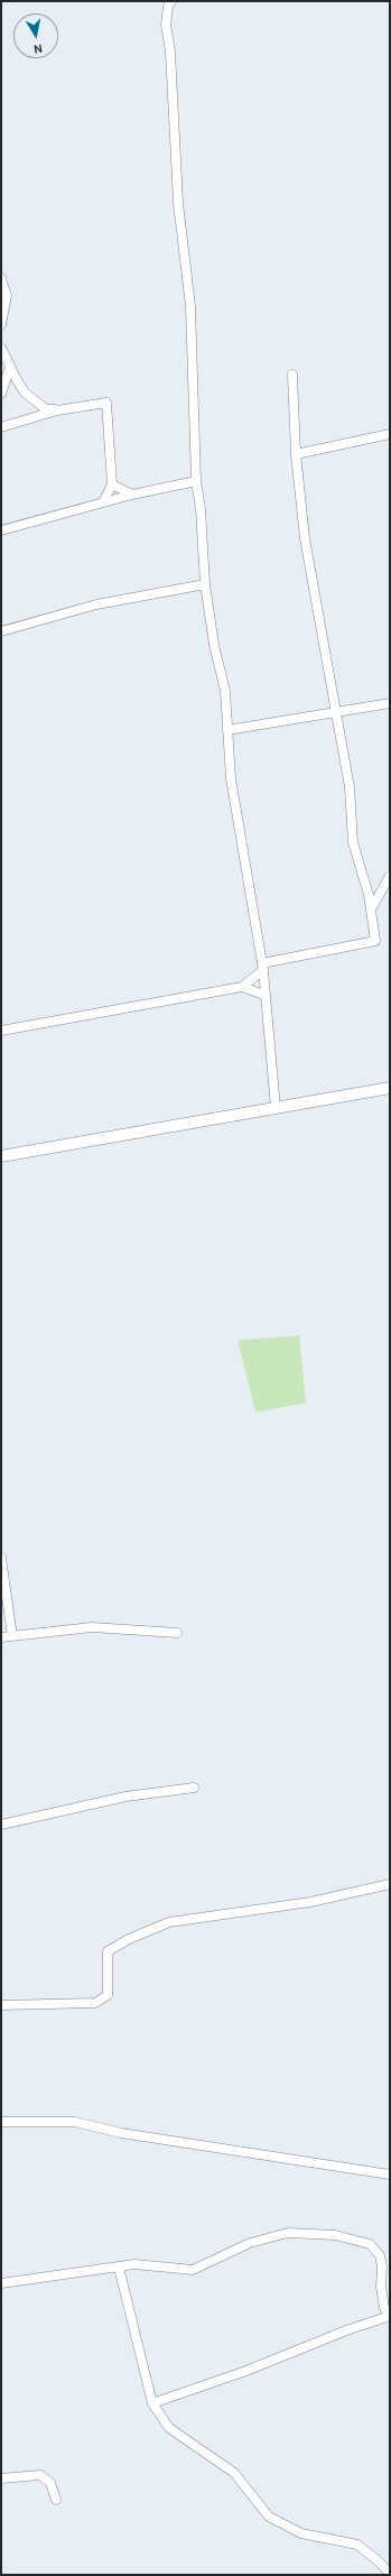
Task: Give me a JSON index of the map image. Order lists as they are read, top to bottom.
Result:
{
  "north": "bottom"
}
